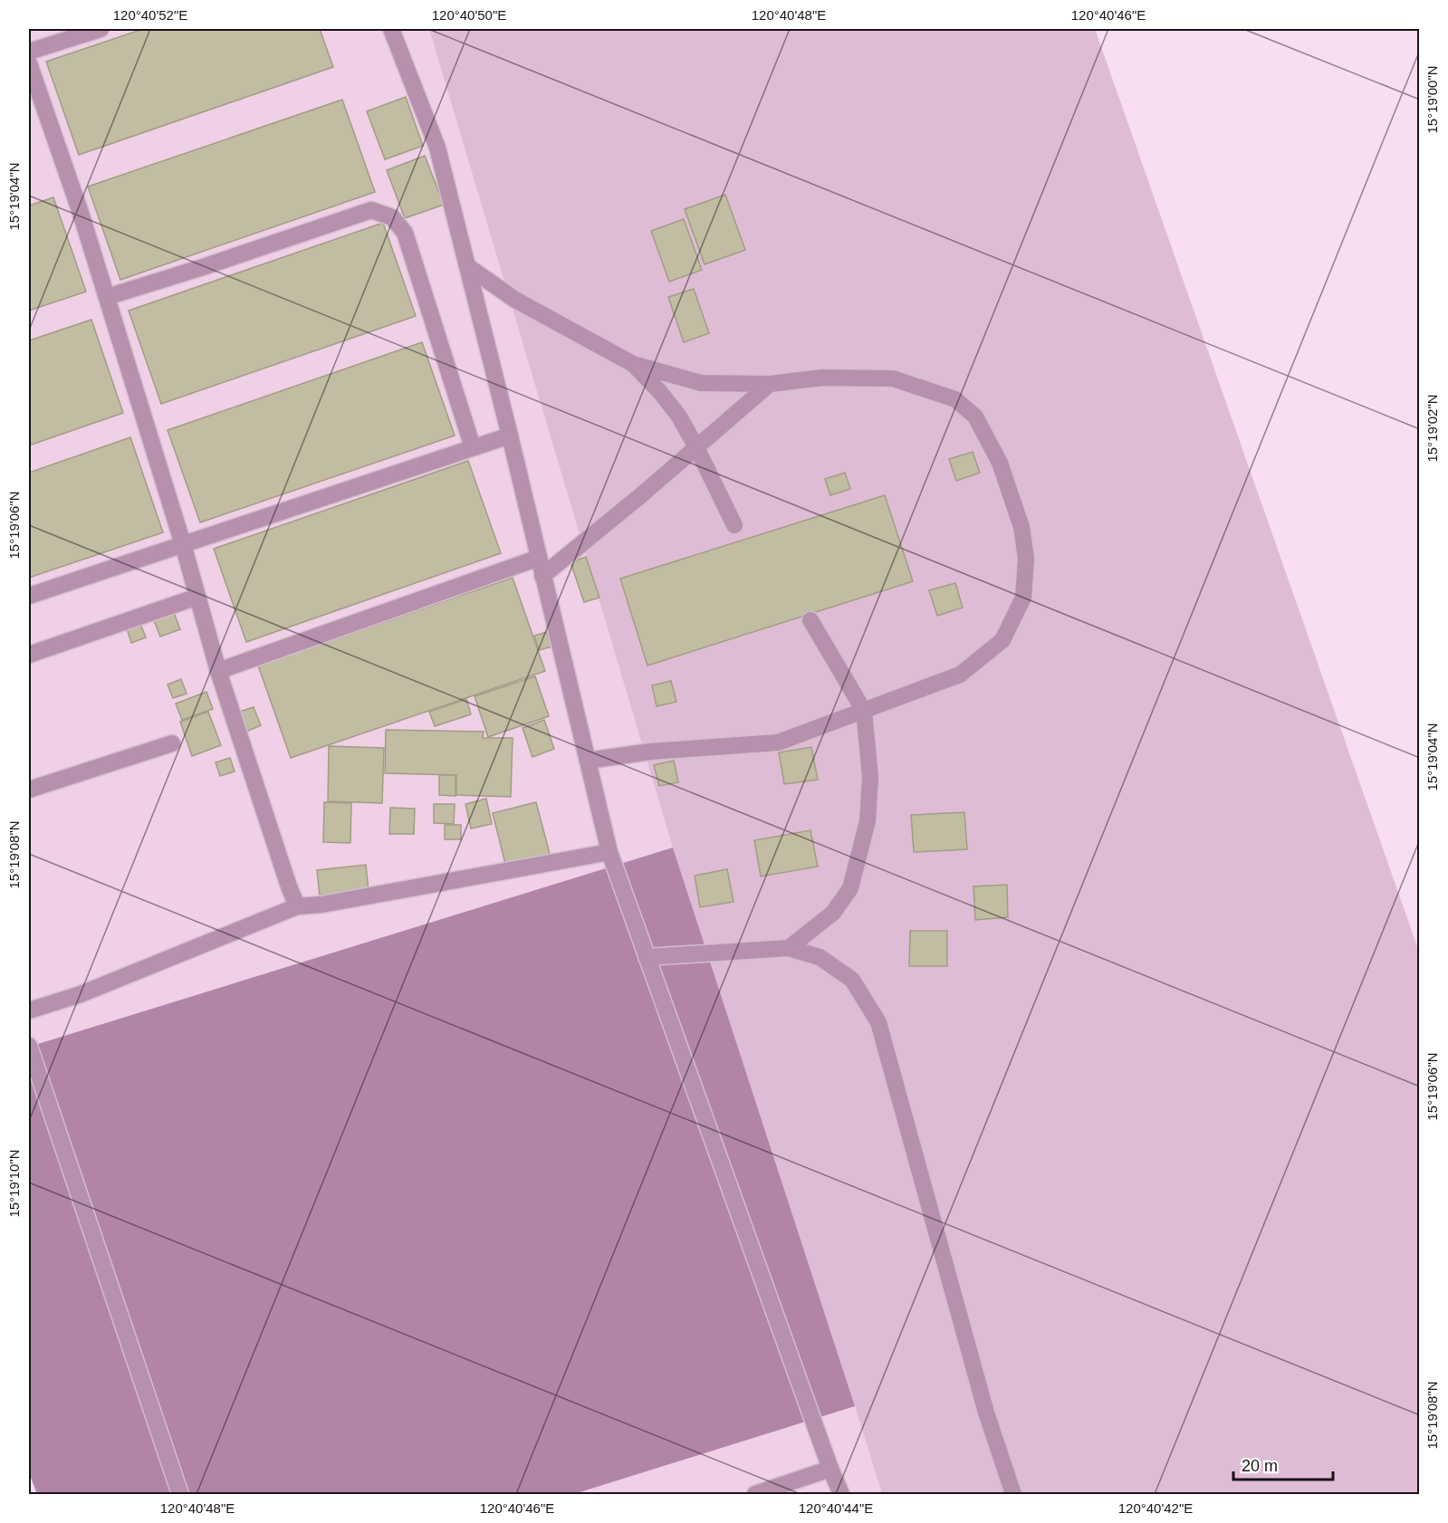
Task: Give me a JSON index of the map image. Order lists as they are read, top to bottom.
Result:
{
  "scale_bar": "20 m",
  "coordinates": [
    "120°40'52\"E",
    "120°40'50\"E",
    "120°40'48\"E",
    "120°40'46\"E",
    "15°19'00\"N",
    "15°19'04\"N",
    "15°19'02\"N",
    "15°19'06\"N",
    "15°19'08\"N",
    "15°19'10\"N",
    "120°40'44\"E",
    "120°40'42\"E"
  ]
}
